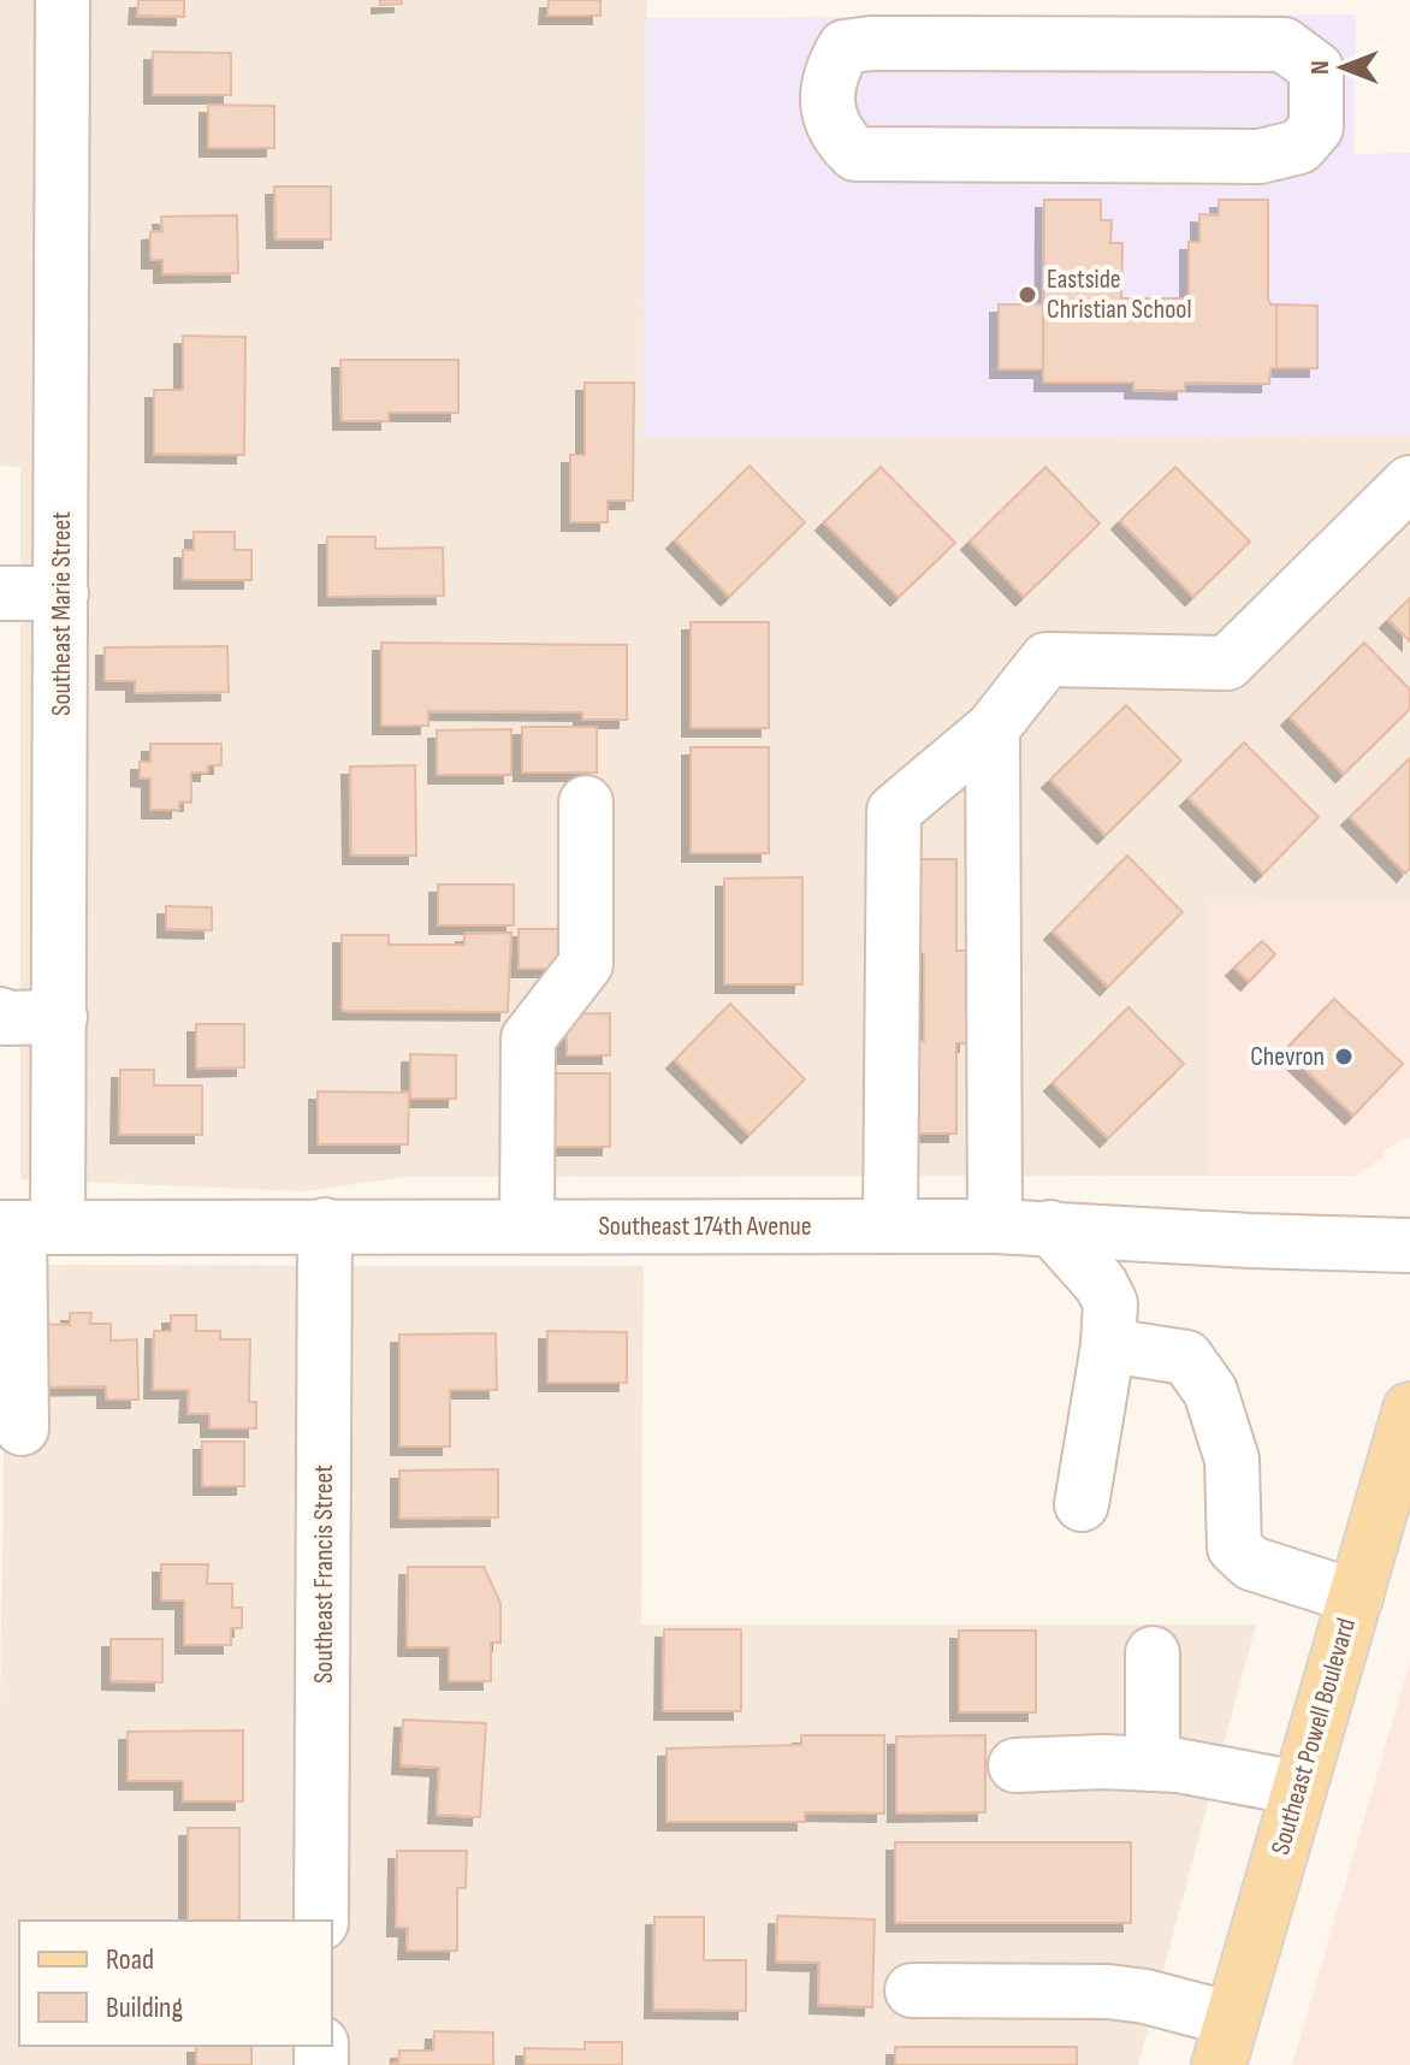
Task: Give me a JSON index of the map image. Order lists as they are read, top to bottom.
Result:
{
  "streets": {
    "main road": ["Southeast Powell Boulevard"],
    "street": ["Southeast Marie Street", "Southeast 174th Avenue", "Southeast Francis Street"]
  },
  "crossings": [
    ["Southeast Marie Street", "Southeast 174th Avenue"],
    ["Southeast 174th Avenue", "Southeast Francis Street"]
  ],
  "places": ["Eastside Christian School", "Chevron"],
  "legend": ["Road", "Building"],
  "north": "left"
}
